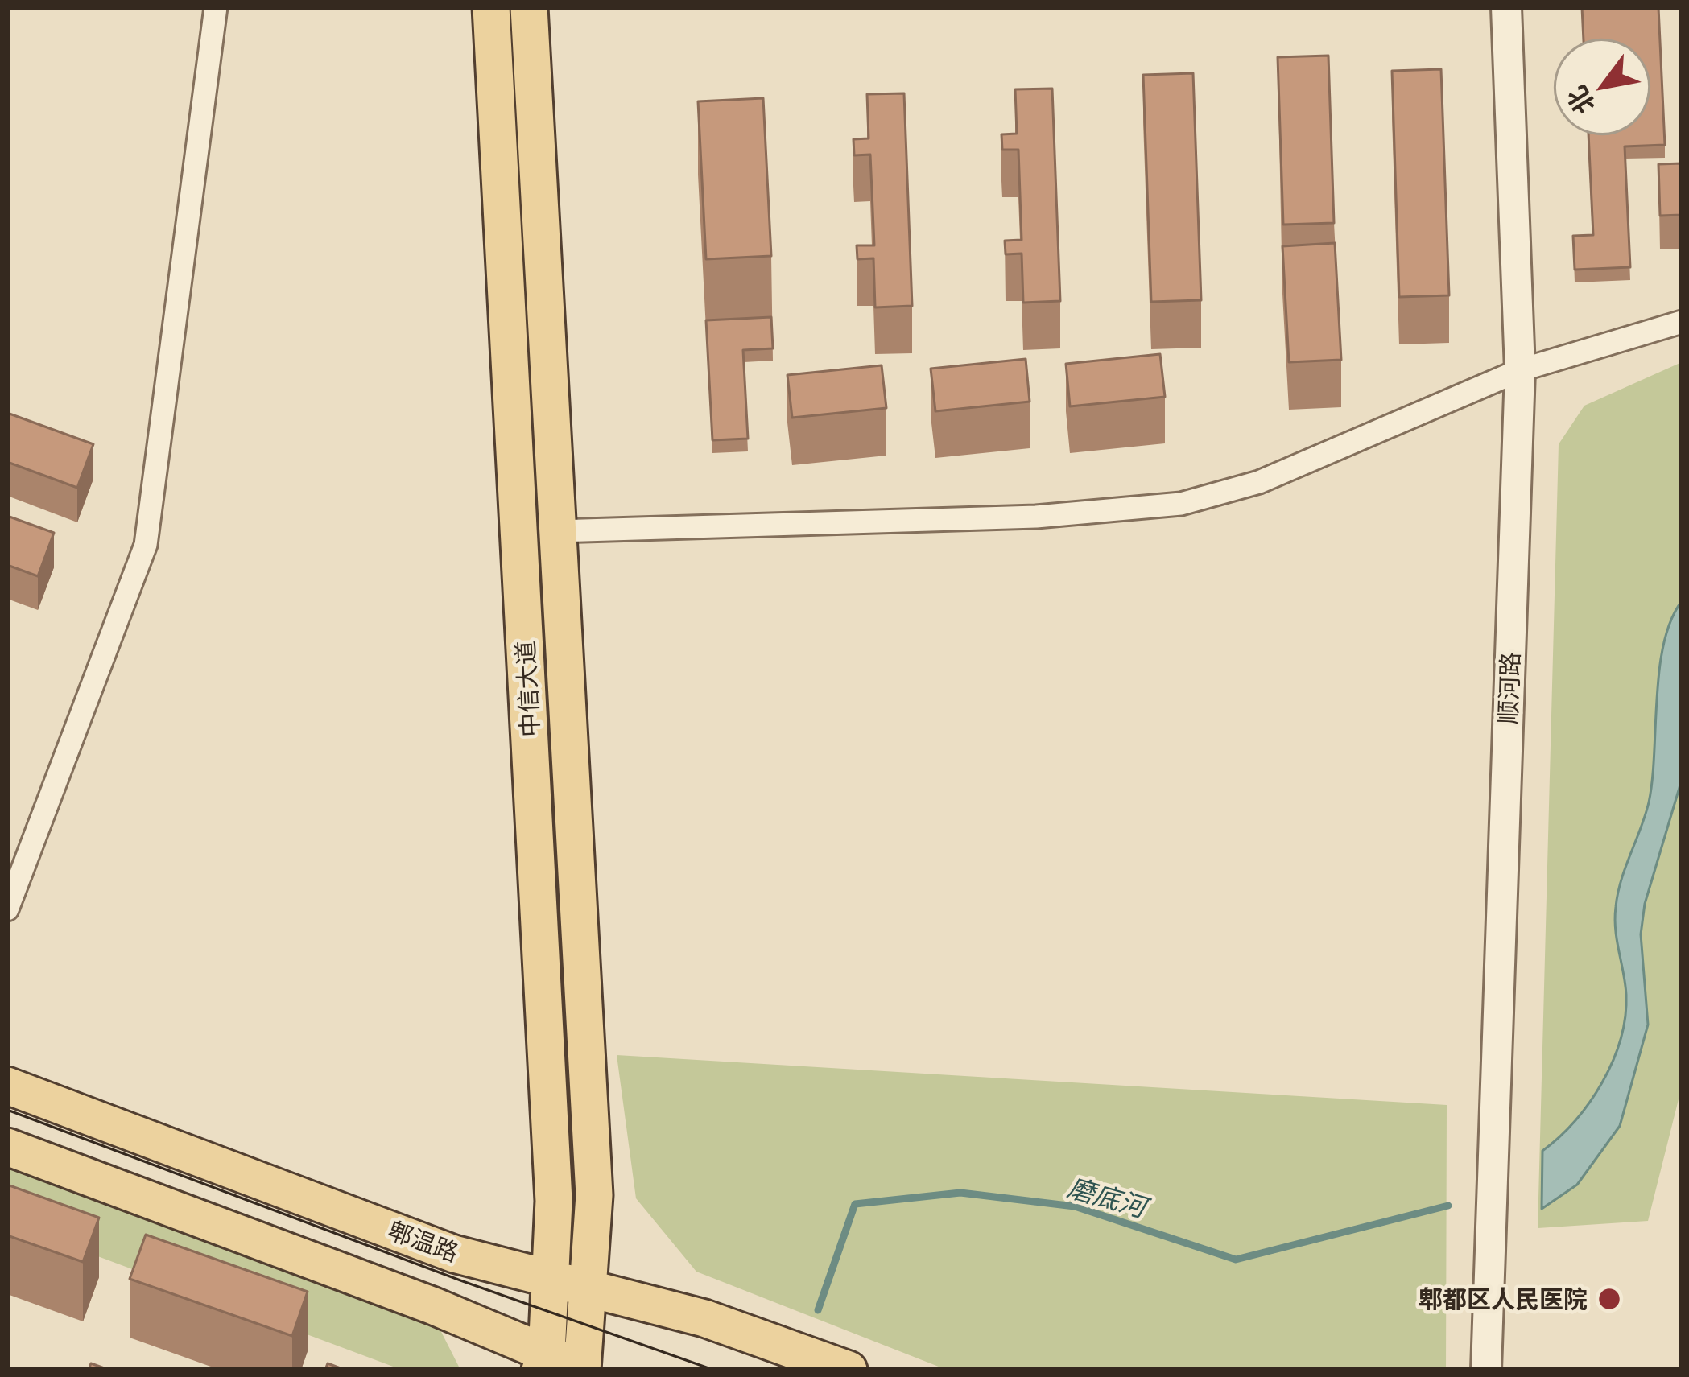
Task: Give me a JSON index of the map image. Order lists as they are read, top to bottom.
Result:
{
  "streets": {
    "main road": ["中信大道", "郫温路"],
    "street": ["顺河路"]
  },
  "crossings": [
    ["中信大道", "郫温路"]
  ],
  "water": ["磨底河"],
  "places": ["郫都区人民医院"],
  "north": "bottom left"
}
